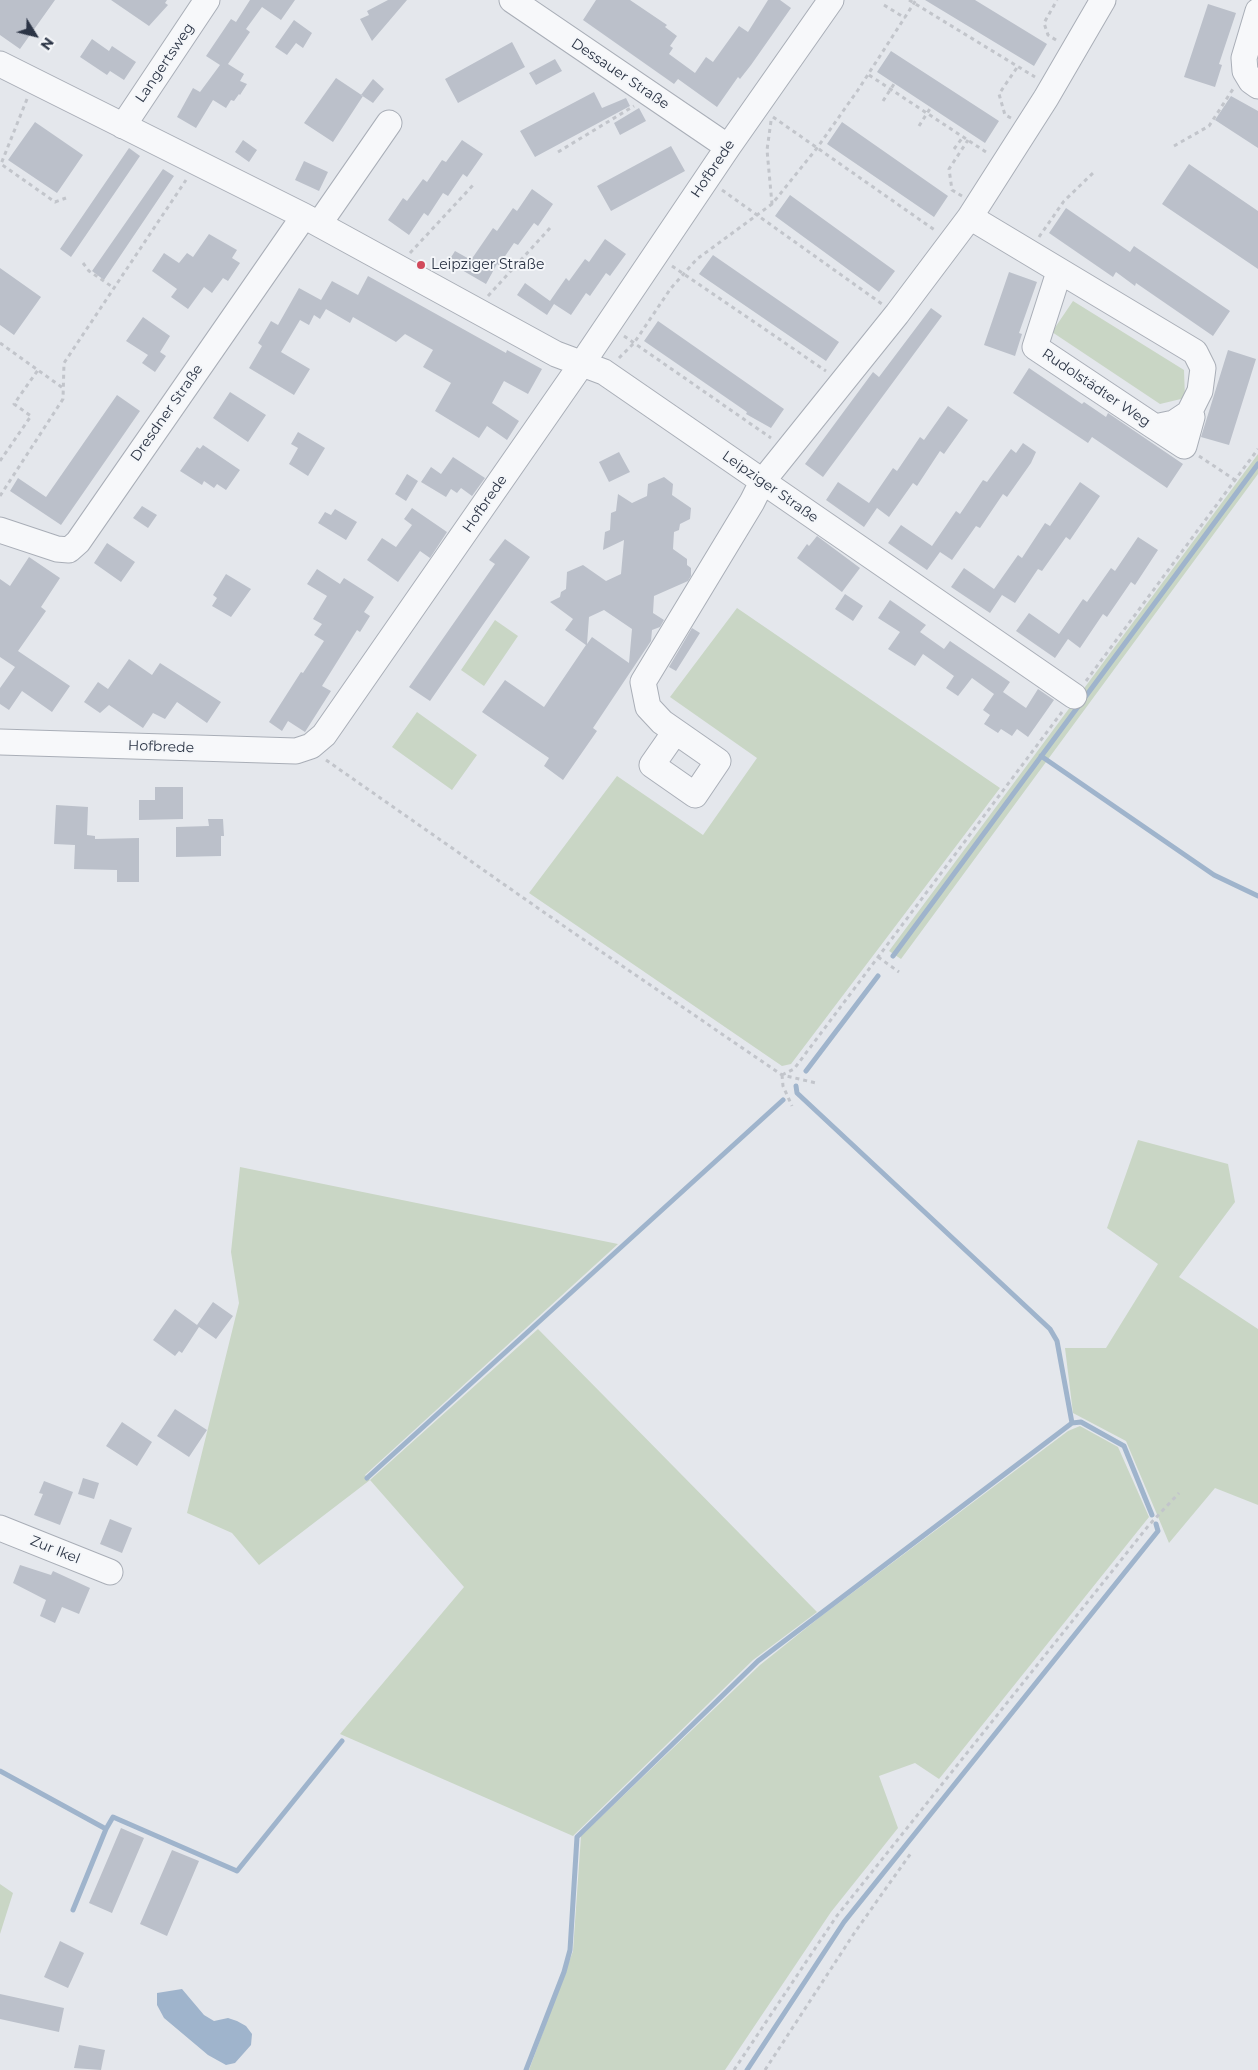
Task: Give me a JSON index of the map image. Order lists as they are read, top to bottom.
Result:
{
  "streets": {
    "street": [
      "Langertsweg",
      "Dessauer Straße",
      "Hofbrede",
      "Rudolstädter Weg",
      "Dresdner Straße",
      "Leipziger Straße",
      "Zur Ikel"
    ]
  },
  "crossings": [
    ["Langertsweg", "Leipziger Straße"],
    ["Dessauer Straße", "Hofbrede"],
    ["Hofbrede", "Leipziger Straße"],
    ["Dresdner Straße", "Leipziger Straße"]
  ],
  "places": ["Leipziger Straße"],
  "north": "bottom right"
}
